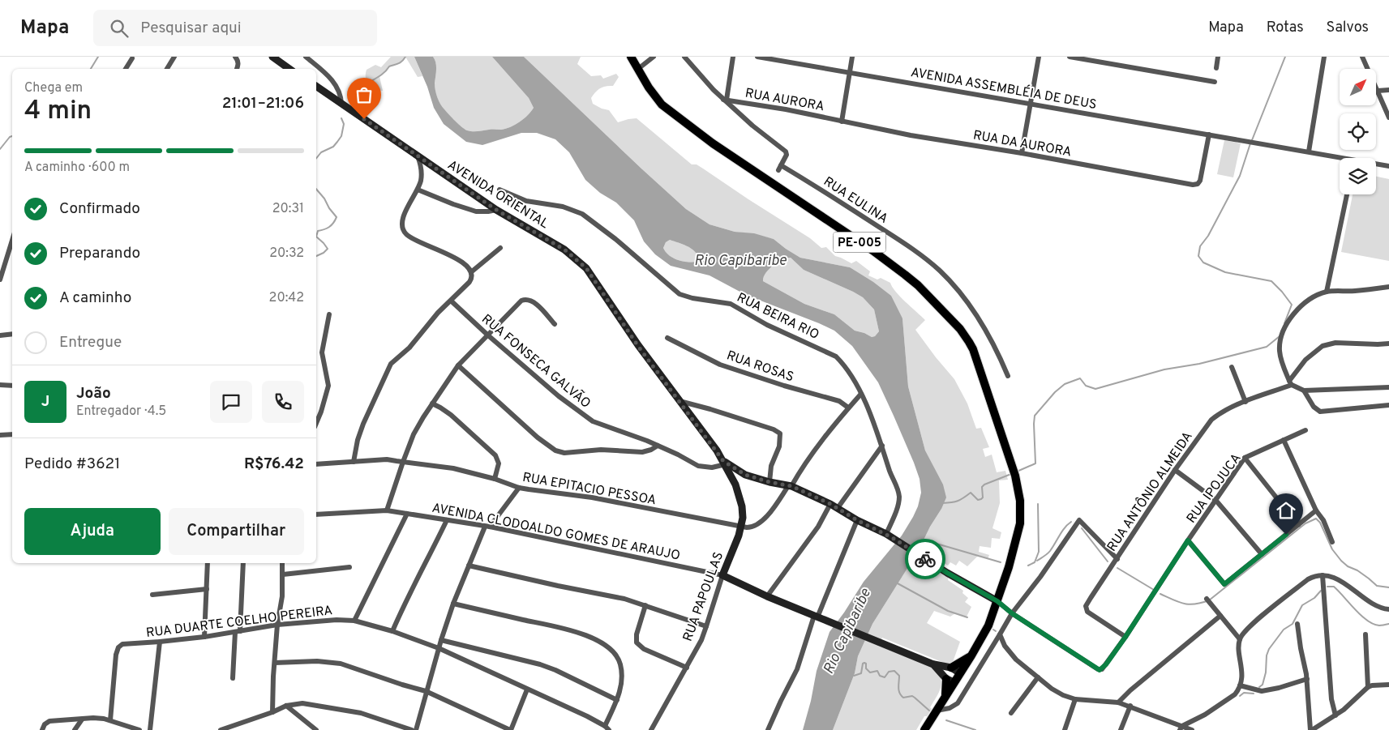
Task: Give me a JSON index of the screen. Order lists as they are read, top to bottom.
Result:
{
  "streets": {
    "main road": ["PE-005"],
    "street": [
      "AVENIDA ASSEMBLÉIA DE DEUS",
      "RUA AURORA",
      "RUA DA AURORA",
      "AVENIDA ORIENTAL",
      "RUA EULINA",
      "RUA BEIRA RIO",
      "RUA FONSECA GALVÃO",
      "RUA ROSAS",
      "RUA EPITACIO PESSOA",
      "RUA IPOJUCA",
      "RUA ANTÔNIO ALMEIDA",
      "AVENIDA CLODOALDO GOMES DE ARAUJO",
      "RUA PAPOULAS",
      "RUA DUARTE COELHO PEREIRA"
    ]
  },
  "crossings": [
    ["AVENIDA ASSEMBLÉIA DE DEUS", "RUA DA AURORA"],
    ["RUA AURORA", "RUA DA AURORA"],
    ["RUA AURORA", "RUA EULINA"],
    ["AVENIDA ORIENTAL", "PE-005"],
    ["AVENIDA ORIENTAL", "RUA BEIRA RIO"],
    ["AVENIDA ORIENTAL", "RUA FONSECA GALVÃO"],
    ["AVENIDA ORIENTAL", "RUA PAPOULAS"],
    ["RUA FONSECA GALVÃO", "RUA PAPOULAS"],
    ["RUA EPITACIO PESSOA", "RUA PAPOULAS"],
    ["RUA IPOJUCA", "RUA ANTÔNIO ALMEIDA"],
    ["AVENIDA CLODOALDO GOMES DE ARAUJO", "RUA PAPOULAS"]
  ],
  "water": ["Rio Capibaribe"],
  "north": "top right",
  "page": {
    "header": "Mapa",
    "search": "Pesquisar aqui",
    "nav": ["Mapa", "Rotas", "Salvos"],
    "heading": ["4 min", "Chega em", "21:01–21:06"],
    "panel": [
      "João",
      "Entregador · 4.5",
      "Pedido #3621",
      "R$76.42"
    ],
    "bar": "A caminho · 600 m",
    "list": [
      ["Confirmado", "20:31"],
      ["Preparando", "20:32"],
      ["A caminho", "20:42"],
      "Entregue"
    ],
    "round": "J",
    "buttons": ["Ajuda", "Compartilhar"]
  }
}
